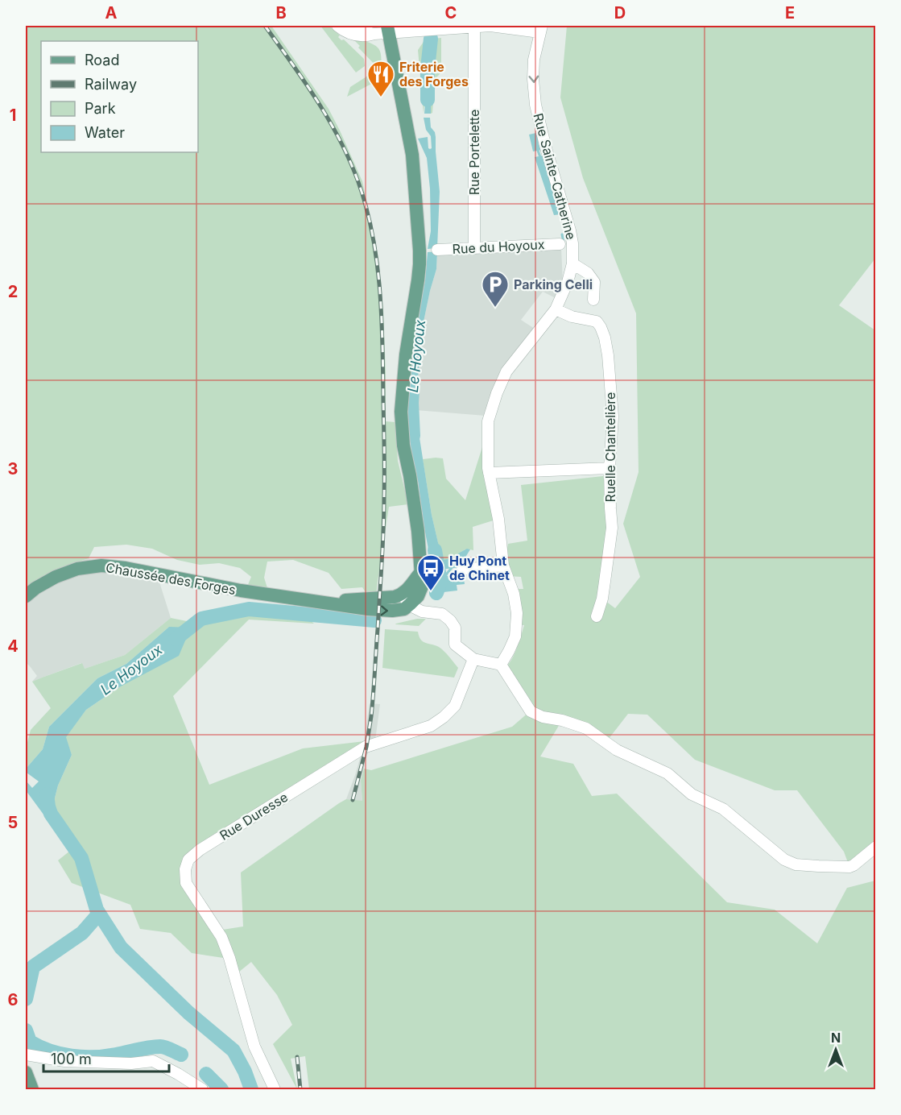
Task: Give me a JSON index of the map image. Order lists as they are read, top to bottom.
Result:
{
  "streets": {
    "main road": ["Chaussée des Forges"],
    "street": [
      "Rue Portelette",
      "Rue Sainte-Catherine",
      "Rue du Hoyoux",
      "Ruelle Chantelière",
      "Rue Duresse"
    ]
  },
  "crossings": [
    ["Rue Portelette", "Rue du Hoyoux"],
    ["Rue Sainte-Catherine", "Ruelle Chantelière"]
  ],
  "one_way": ["Rue Sainte-Catherine"],
  "water": ["Le Hoyoux"],
  "places": {
    "restaurant": ["Friterie des Forges"],
    "parking": ["Parking Celli"],
    "bus stop": ["Huy Pont de Chinet"]
  },
  "legend": [
    "Road",
    "Railway",
    "Park",
    "Water"
  ],
  "scale_bar": "100 m",
  "north": "top",
  "grid": {
    "columns": [
      "A",
      "B",
      "C",
      "D",
      "E"
    ],
    "rows": [
      "1",
      "2",
      "3",
      "4",
      "5",
      "6"
    ]
  }
}
